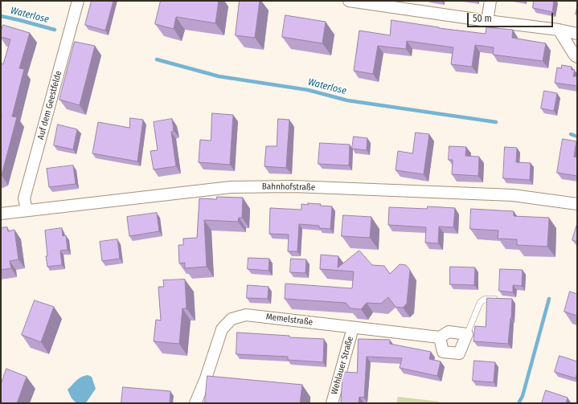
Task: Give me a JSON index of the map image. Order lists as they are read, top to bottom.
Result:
{
  "streets": {
    "street": [
      "Auf dem Geestfelde",
      "Bahnhofstraße",
      "Memelstraße",
      "Wehlauer Straße"
    ]
  },
  "crossings": [
    ["Auf dem Geestfelde", "Bahnhofstraße"],
    ["Memelstraße", "Wehlauer Straße"]
  ],
  "water": ["Waterlose"],
  "scale_bar": "50 m"
}
